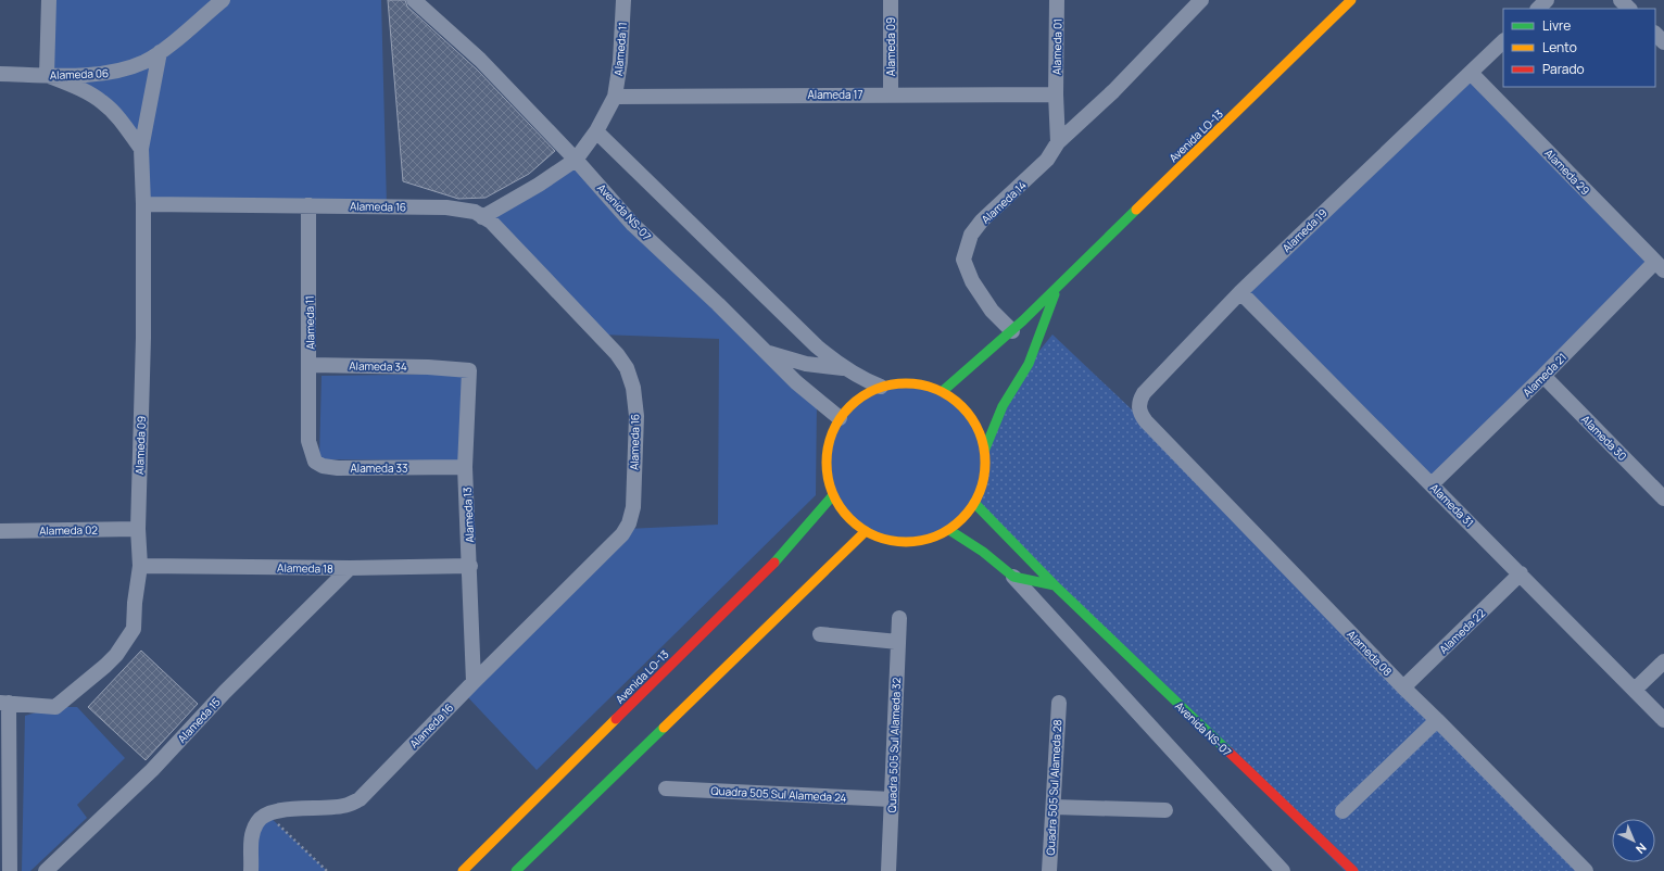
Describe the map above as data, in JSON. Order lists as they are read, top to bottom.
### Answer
{
  "streets": {
    "street": [
      "Alameda 09",
      "Alameda 01",
      "Alameda 11",
      "Alameda 06",
      "Alameda 17",
      "Avenida LO-13",
      "Alameda 29",
      "Alameda 14",
      "Alameda 16",
      "Avenida NS-07",
      "Alameda 19",
      "Alameda 34",
      "Alameda 21",
      "Alameda 30",
      "Alameda 33",
      "Alameda 31",
      "Alameda 13",
      "Alameda 02",
      "Alameda 18",
      "Alameda 22",
      "Alameda 08",
      "Alameda 15",
      "Quadra 505 Sul Alameda 32",
      "Quadra 505 Sul Alameda 28",
      "Quadra 505 Sul Alameda 24"
    ]
  },
  "crossings": [
    ["Alameda 09", "Alameda 17"],
    ["Alameda 09", "Alameda 16"],
    ["Alameda 09", "Alameda 02"],
    ["Alameda 09", "Alameda 18"],
    ["Alameda 01", "Alameda 17"],
    ["Alameda 01", "Alameda 14"],
    ["Alameda 11", "Alameda 17"],
    ["Alameda 11", "Alameda 16"],
    ["Alameda 11", "Avenida NS-07"],
    ["Alameda 11", "Alameda 34"],
    ["Alameda 11", "Alameda 33"],
    ["Avenida LO-13", "Alameda 14"],
    ["Alameda 29", "Alameda 19"],
    ["Alameda 29", "Alameda 21"],
    ["Alameda 16", "Alameda 13"],
    ["Alameda 19", "Alameda 31"],
    ["Alameda 19", "Alameda 08"],
    ["Alameda 34", "Alameda 13"],
    ["Alameda 21", "Alameda 30"],
    ["Alameda 21", "Alameda 31"],
    ["Alameda 33", "Alameda 13"],
    ["Alameda 31", "Alameda 22"],
    ["Alameda 13", "Alameda 18"],
    ["Alameda 18", "Alameda 15"],
    ["Alameda 22", "Alameda 08"],
    ["Quadra 505 Sul Alameda 32", "Quadra 505 Sul Alameda 24"]
  ],
  "legend": ["Livre", "Lento", "Parado"],
  "north": "bottom right"
}
